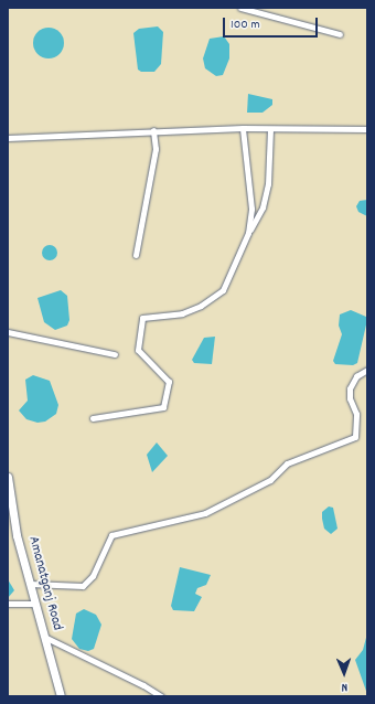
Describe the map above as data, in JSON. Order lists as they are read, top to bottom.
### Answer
{
  "streets": {
    "main road": ["Amanatganj Road"]
  },
  "scale_bar": "100 m",
  "north": "bottom"
}
